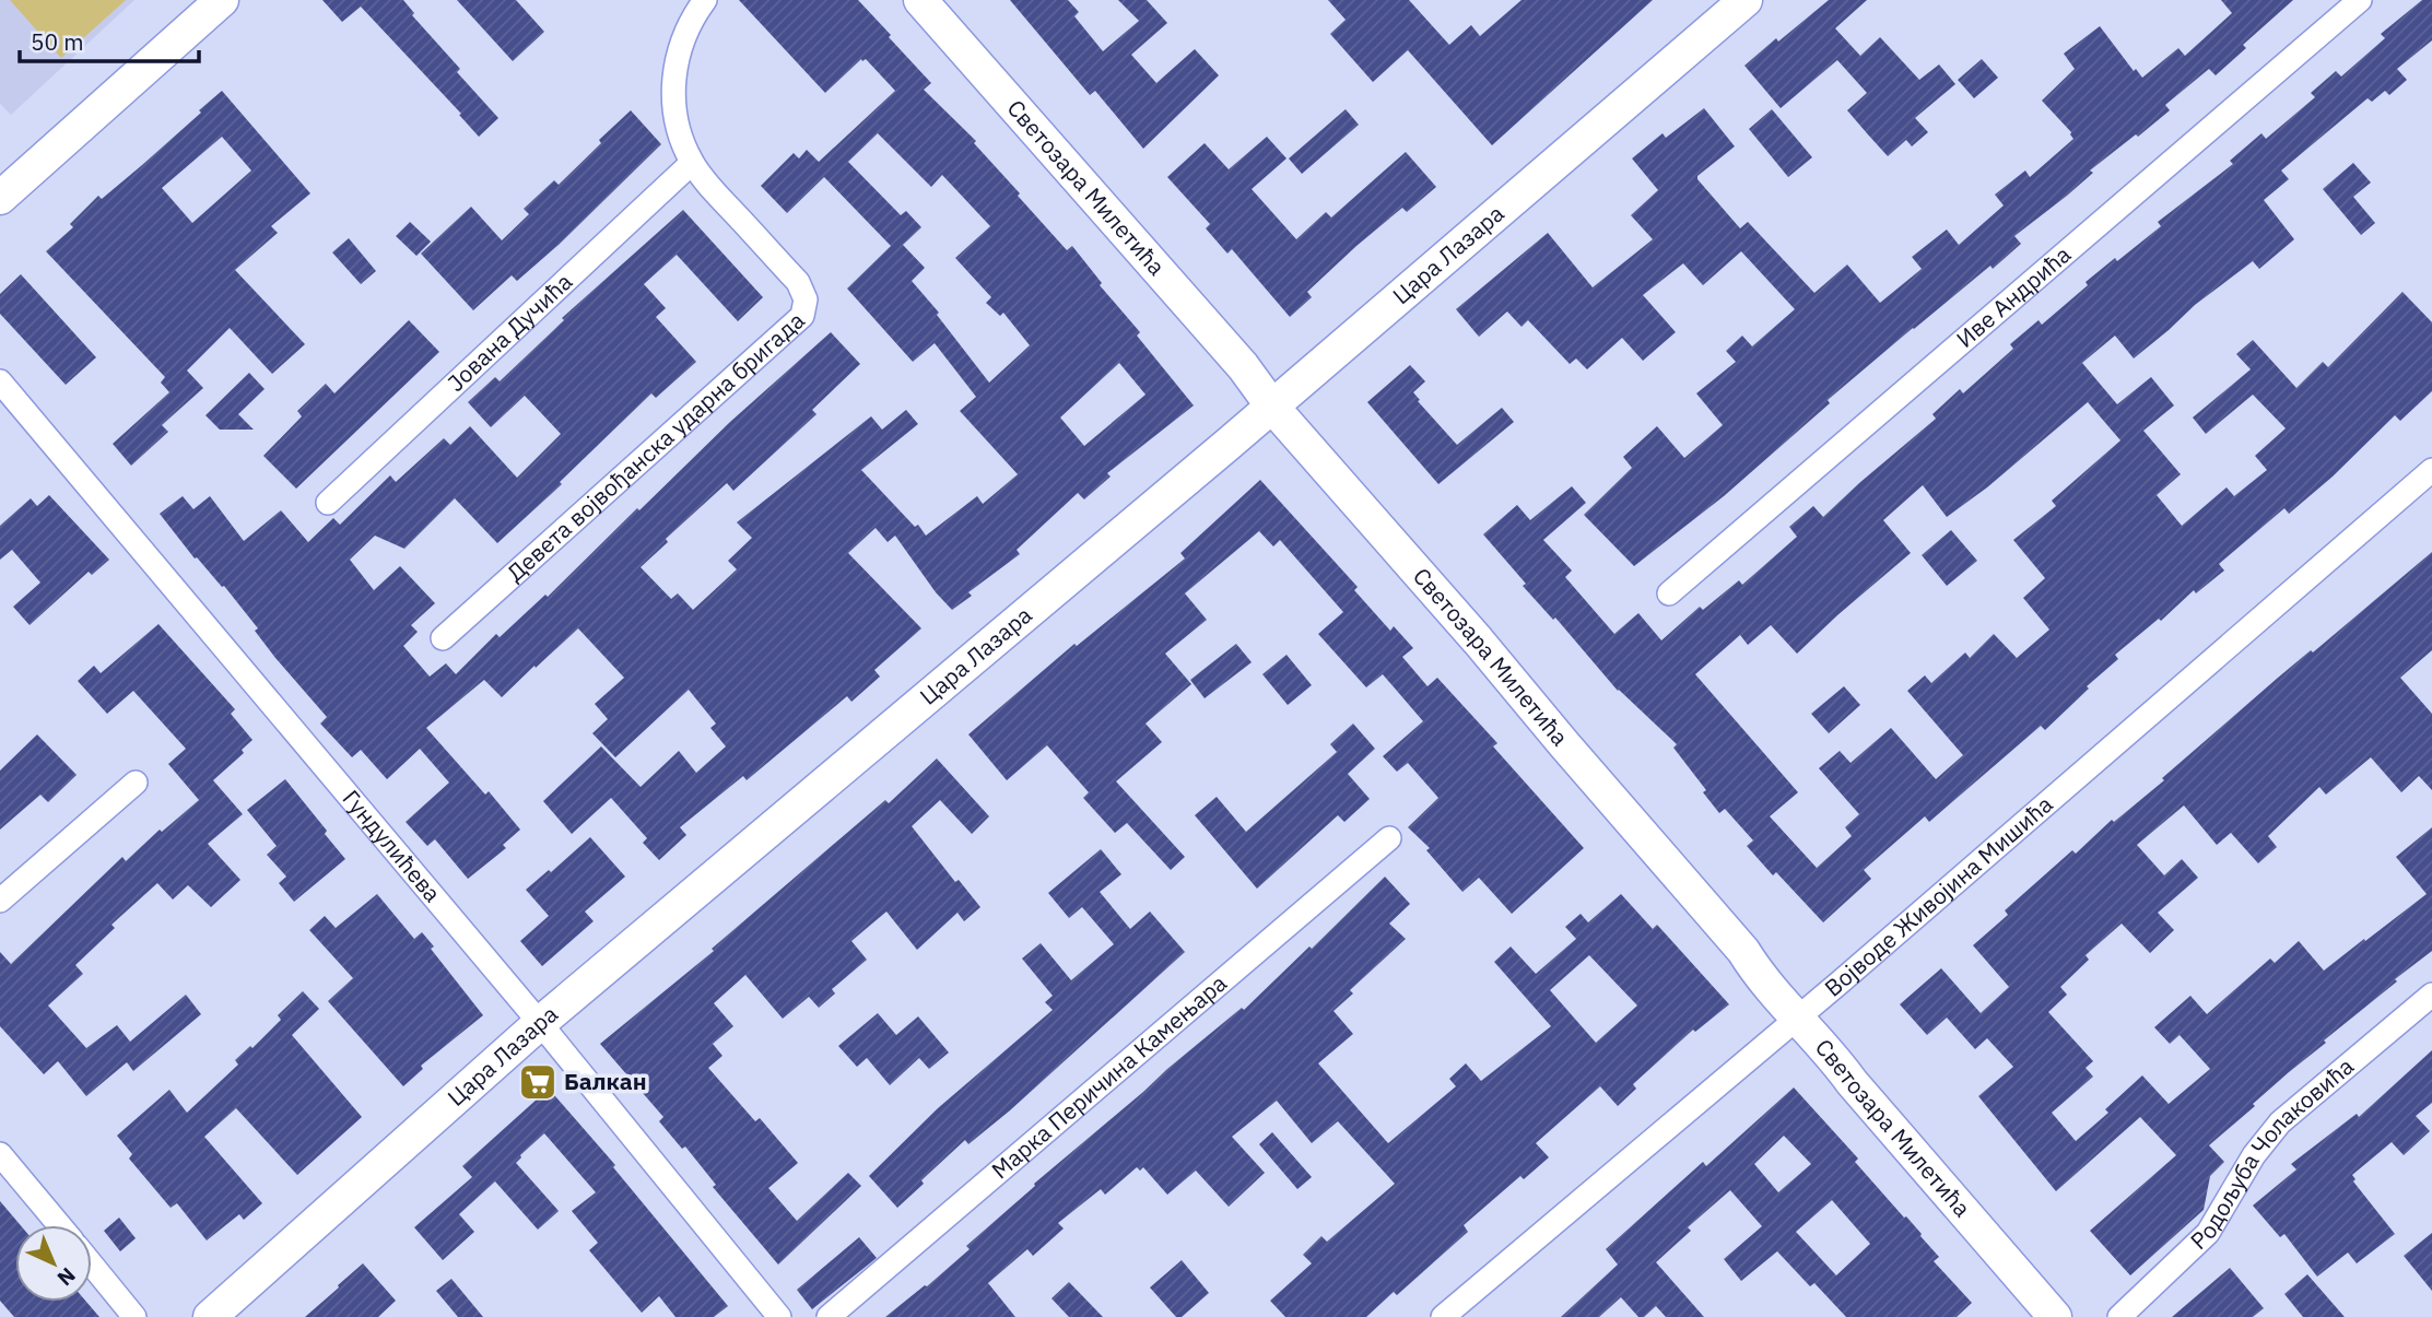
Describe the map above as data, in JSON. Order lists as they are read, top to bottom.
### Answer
{
  "streets": {
    "main road": ["Светозара Милетића", "Цара Лазара"],
    "street": [
      "Иве Андрића",
      "Јована Дучића",
      "Девета војвођанска ударна бригада",
      "Гундулићева",
      "Војводе Живојина Мишића",
      "Марка Перичина Камењара",
      "Родољуба Чолаковића"
    ]
  },
  "crossings": [
    ["Светозара Милетића", "Цара Лазара"],
    ["Светозара Милетића", "Војводе Живојина Мишића"],
    ["Цара Лазара", "Гундулићева"],
    ["Јована Дучића", "Девета војвођанска ударна бригада"]
  ],
  "places": {
    "supermarket": ["Балкан"]
  },
  "scale_bar": "50 m",
  "north": "bottom right"
}
